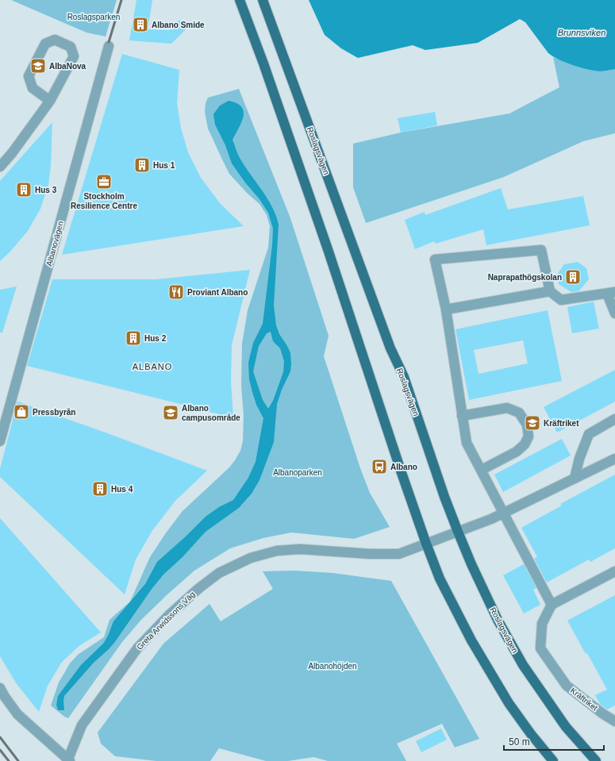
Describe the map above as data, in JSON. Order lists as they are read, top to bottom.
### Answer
{
  "streets": {
    "main road": ["Roslagsvägen"],
    "street": ["Albanovägen", "Greta Arwidssons Väg", "Kräftriket"]
  },
  "crossings": [
    ["Roslagsvägen", "Greta Arwidssons Väg"]
  ],
  "districts": ["ALBANO"],
  "water": ["Brunnsviken"],
  "parks": ["Roslagsparken", "Albanoparken", "Albanohöjden"],
  "places": {
    "building": [
      "Albano Smide",
      "Hus 1",
      "Hus 3",
      "Naprapathögskolan",
      "Hus 2",
      "Hus 4"
    ],
    "school or university": ["AlbaNova", "Albano campusområde", "Kräftriket"],
    "office": ["Stockholm Resilience Centre"],
    "restaurant": ["Proviant Albano"],
    "shop": ["Pressbyrån"],
    "bus stop": ["Albano"]
  },
  "scale_bar": "50 m"
}
